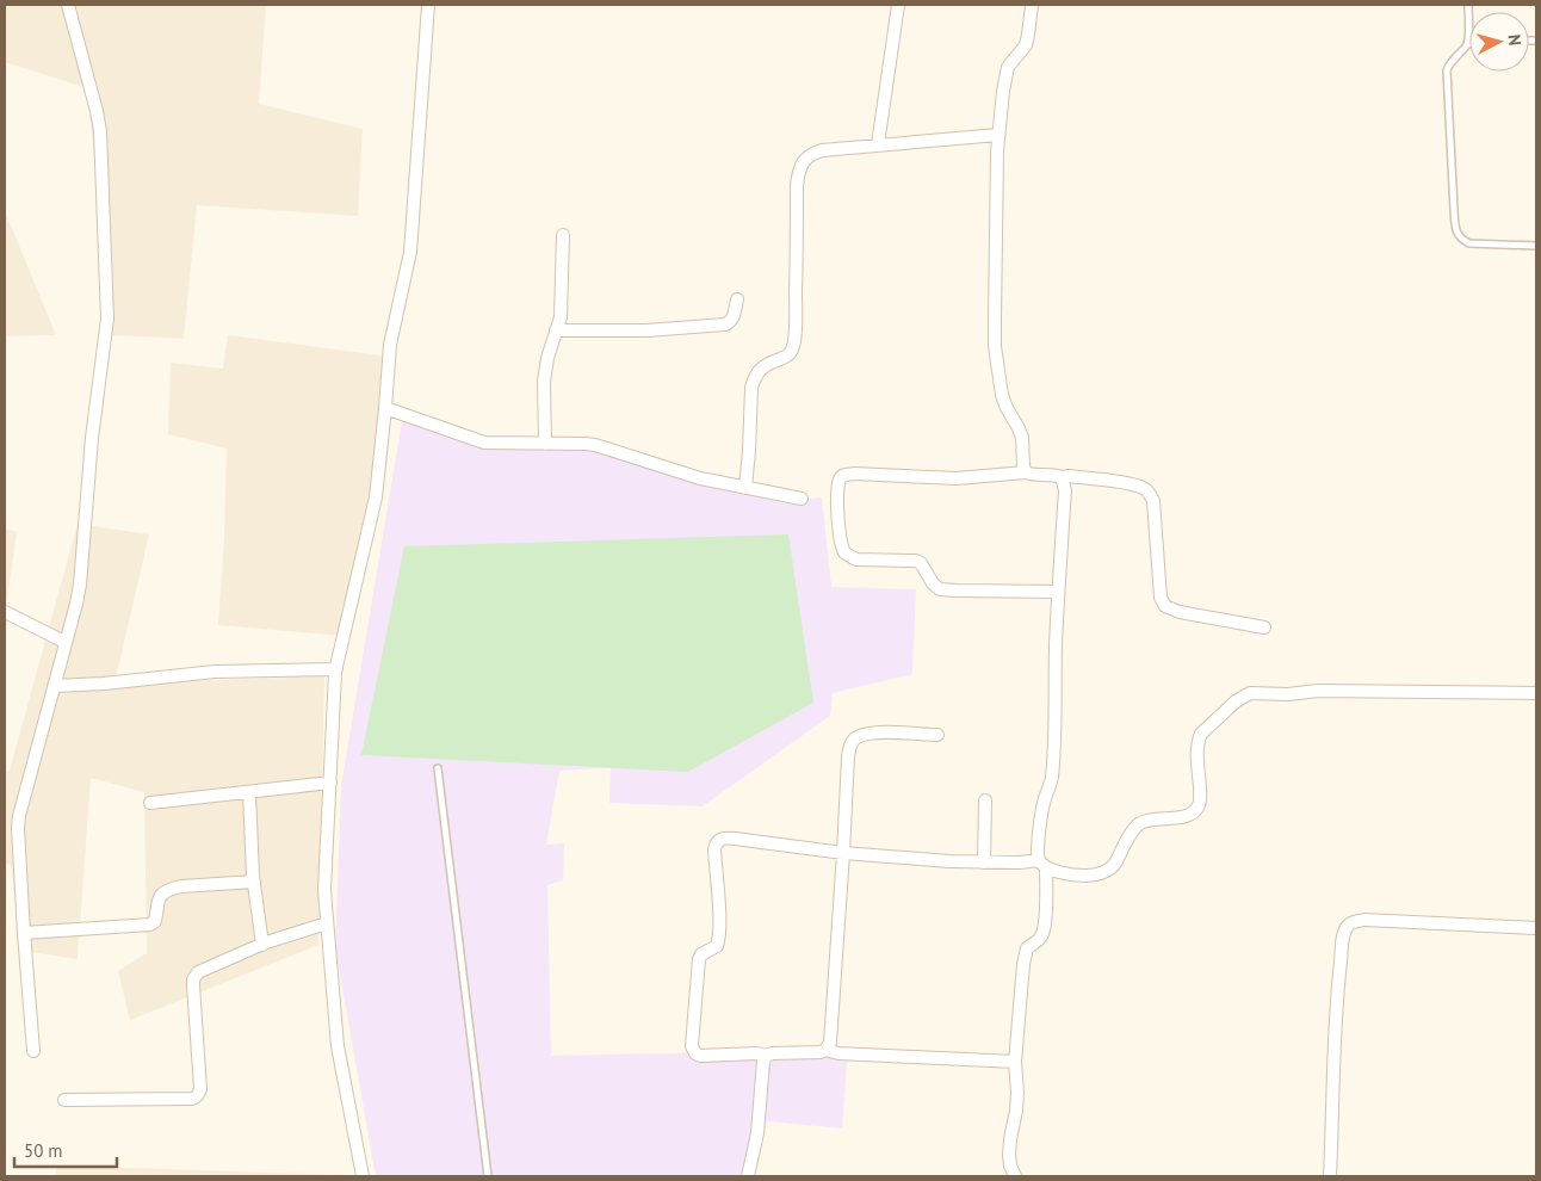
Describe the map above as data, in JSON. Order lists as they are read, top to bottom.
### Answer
{
  "scale_bar": "50 m",
  "north": "right"
}
